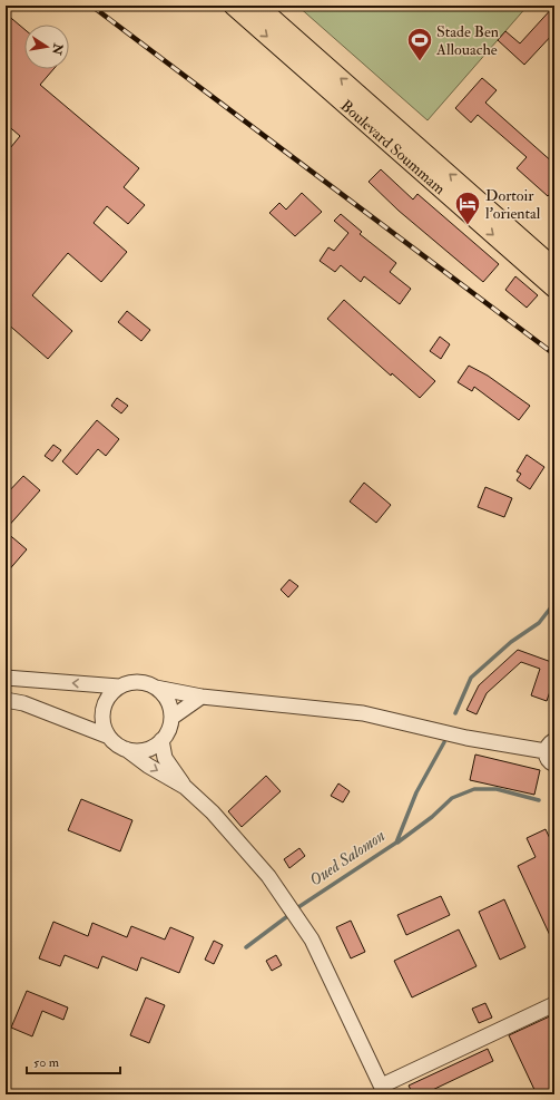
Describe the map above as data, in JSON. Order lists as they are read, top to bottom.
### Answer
{
  "streets": {
    "main road": ["Boulevard Soummam"]
  },
  "water": ["Oued Salomon"],
  "places": {
    "sports": ["Stade Ben Allouache"],
    "hotel": ["Dortoir l'oriental"]
  },
  "scale_bar": "50 m",
  "north": "right"
}
